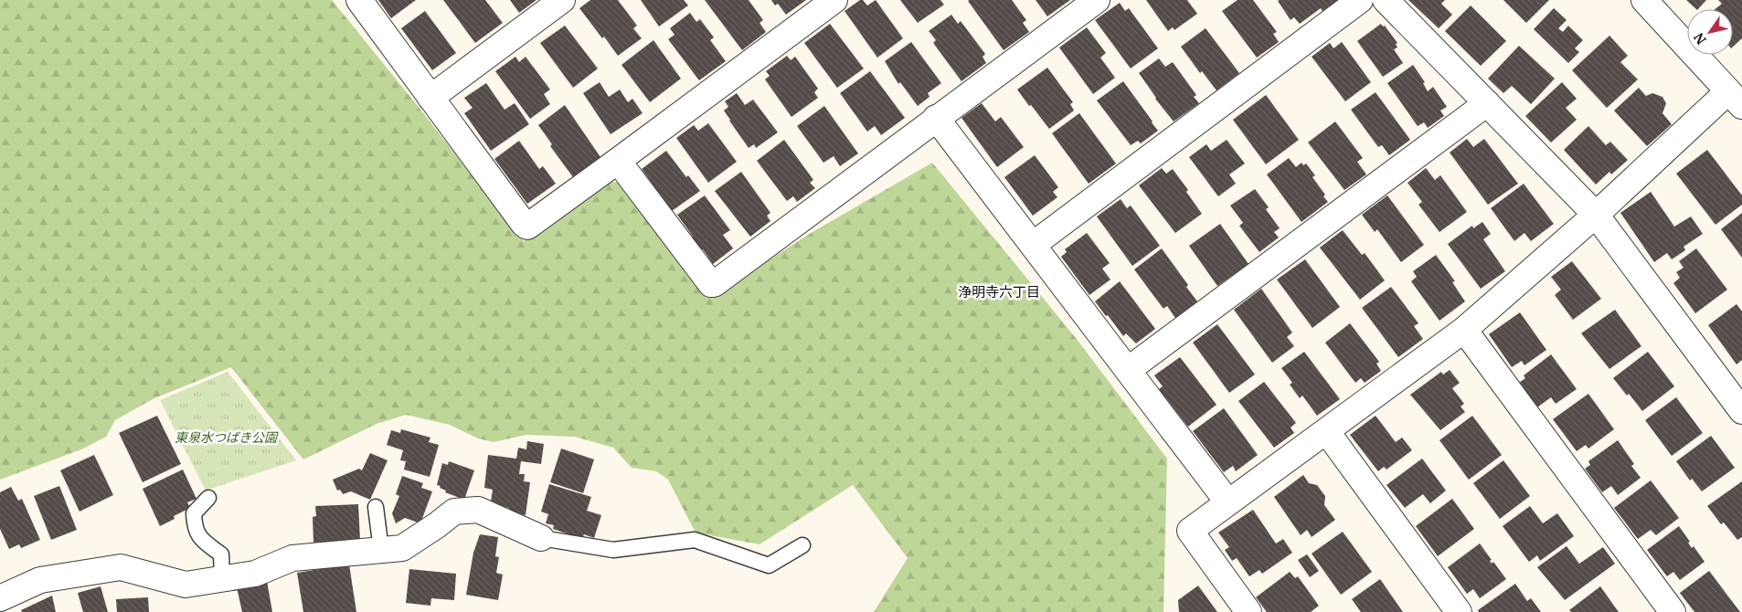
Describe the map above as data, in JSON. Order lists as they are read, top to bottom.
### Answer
{
  "districts": ["浄明寺六丁目"],
  "parks": ["東泉水つばき公園"],
  "north": "bottom left"
}
